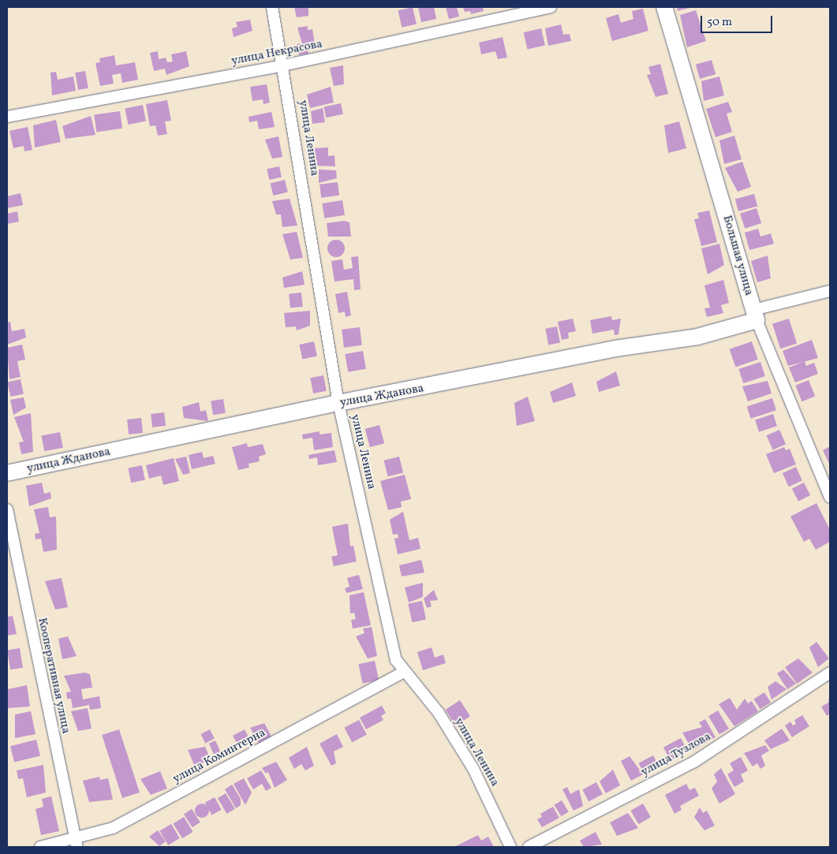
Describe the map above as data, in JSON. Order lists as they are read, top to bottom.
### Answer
{
  "streets": {
    "street": [
      "улица Некрасова",
      "улица Ленина",
      "Большая улица",
      "улица Жданова",
      "Кооперативная улица",
      "улица Тузлова",
      "улица Коминтерна"
    ]
  },
  "crossings": [
    ["улица Некрасова", "улица Ленина"],
    ["улица Ленина", "улица Жданова"],
    ["улица Ленина", "улица Коминтерна"],
    ["Большая улица", "улица Жданова"],
    ["Кооперативная улица", "улица Коминтерна"]
  ],
  "scale_bar": "50 m"
}
